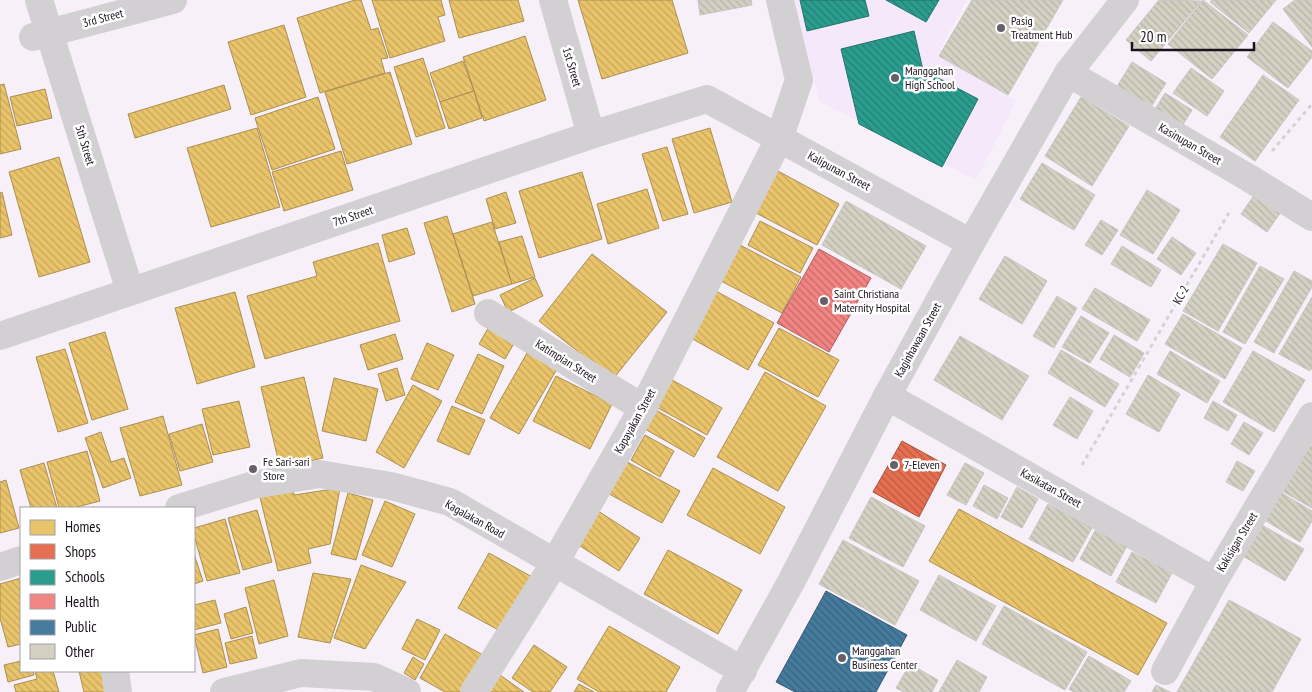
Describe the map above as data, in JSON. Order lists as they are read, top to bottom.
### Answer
{
  "streets": {
    "street": [
      "3rd Street",
      "1st Street",
      "Kasinupan Street",
      "5th Street",
      "Kalipunan Street",
      "7th Street",
      "Kaginhawaan Street",
      "Katimpian Street",
      "Kapayakan Street",
      "Kasikatan Street",
      "Kagalakan Road",
      "Kakisigan Street"
    ],
    "path": ["KC-2"]
  },
  "crossings": [
    ["3rd Street", "5th Street"],
    ["1st Street", "7th Street"],
    ["Kasinupan Street", "KC-2"],
    ["Kasinupan Street", "Kaginhawaan Street"],
    ["5th Street", "7th Street"],
    ["Kalipunan Street", "7th Street"],
    ["Kalipunan Street", "Kaginhawaan Street"],
    ["Kalipunan Street", "Kapayakan Street"],
    ["KC-2", "Kasikatan Street"],
    ["Kaginhawaan Street", "Kasikatan Street"],
    ["Kaginhawaan Street", "Kagalakan Road"],
    ["Katimpian Street", "Kapayakan Street"],
    ["Kapayakan Street", "Kagalakan Road"],
    ["Kasikatan Street", "Kakisigan Street"]
  ],
  "places": [
    "Pasig Treatment Hub",
    "Manggahan High School",
    "Saint Christiana Maternity Hospital",
    "7-Eleven",
    "Fe Sari-sari Store",
    "Manggahan Business Center"
  ],
  "legend": [
    "Homes",
    "Shops",
    "Schools",
    "Health",
    "Public",
    "Other"
  ],
  "scale_bar": "20 m"
}
